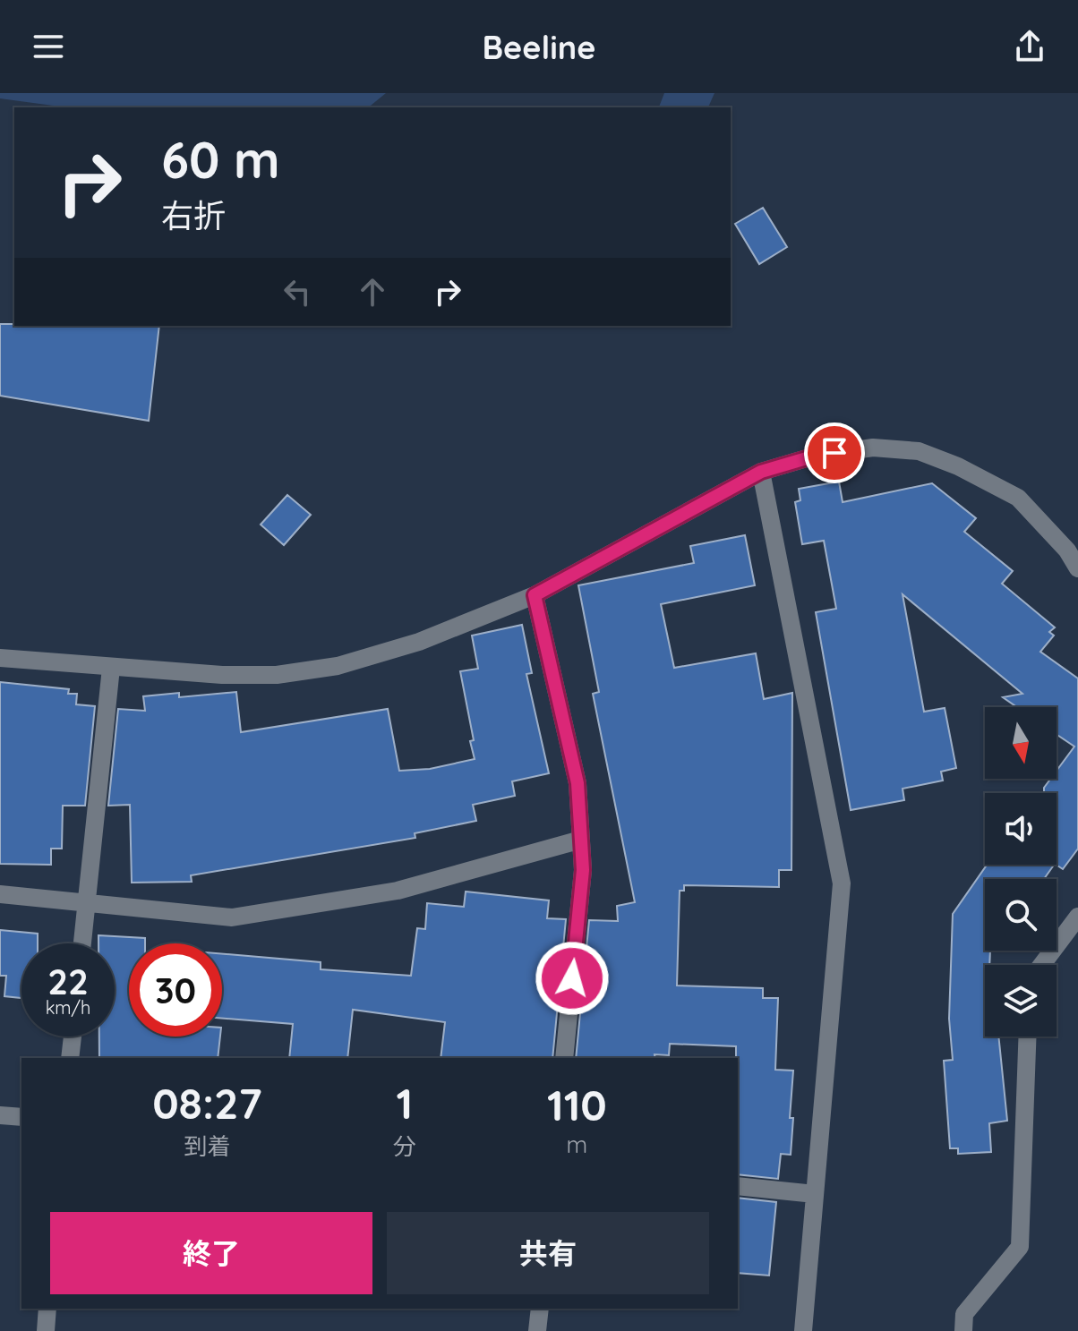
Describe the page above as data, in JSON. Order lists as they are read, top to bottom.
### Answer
{
  "north": "bottom",
  "page": {
    "header": "Beeline",
    "turn": ["60 m", "右折"],
    "speed": "22 km/h",
    "limit": "30",
    "eta": [
      "08:27",
      "到着",
      "1",
      "分",
      "110",
      "m"
    ],
    "buttons": ["終了", "共有"]
  }
}
